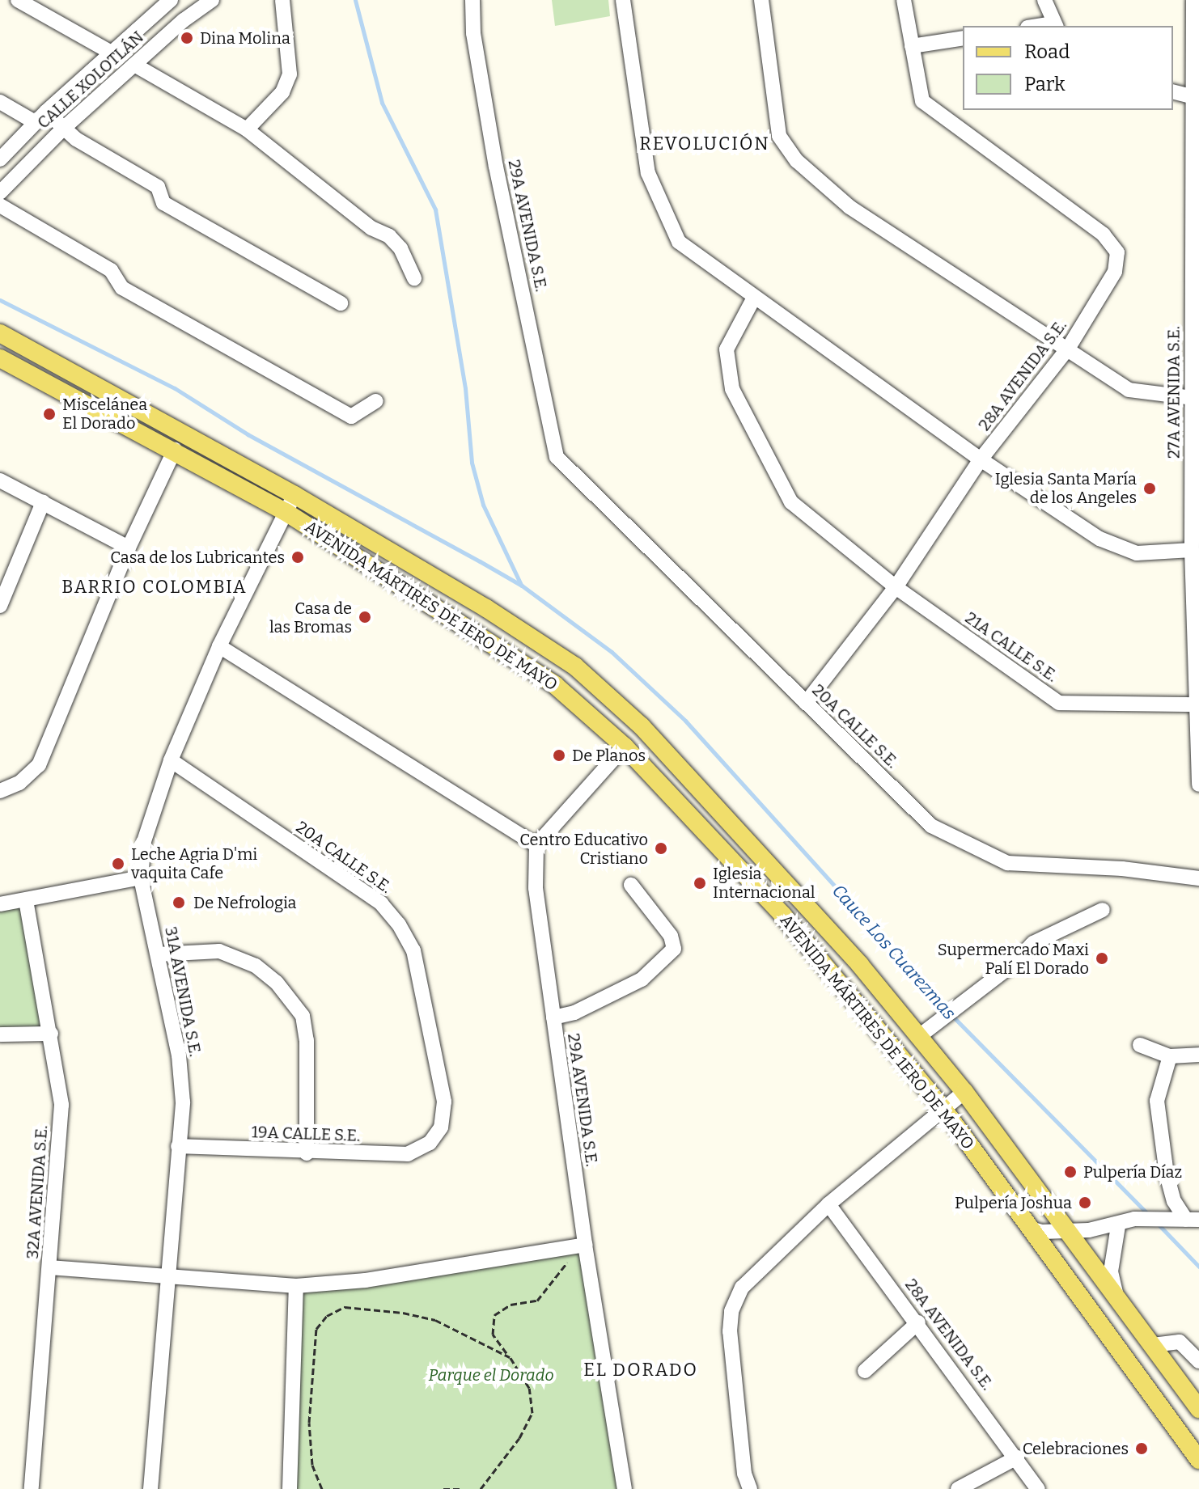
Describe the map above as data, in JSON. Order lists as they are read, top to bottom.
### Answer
{
  "streets": {
    "main road": ["AVENIDA MÁRTIRES DE 1ERO DE MAYO"],
    "street": [
      "CALLE XOLOTLÁN",
      "29A AVENIDA S.E.",
      "28A AVENIDA S.E.",
      "27A AVENIDA S.E.",
      "21A CALLE S.E.",
      "20A CALLE S.E.",
      "31A AVENIDA S.E.",
      "19A CALLE S.E.",
      "32A AVENIDA S.E."
    ]
  },
  "crossings": [
    ["29A AVENIDA S.E.", "20A CALLE S.E."],
    ["28A AVENIDA S.E.", "21A CALLE S.E."],
    ["28A AVENIDA S.E.", "20A CALLE S.E."],
    ["27A AVENIDA S.E.", "21A CALLE S.E."],
    ["AVENIDA MÁRTIRES DE 1ERO DE MAYO", "31A AVENIDA S.E."],
    ["20A CALLE S.E.", "31A AVENIDA S.E."],
    ["20A CALLE S.E.", "19A CALLE S.E."],
    ["31A AVENIDA S.E.", "19A CALLE S.E."]
  ],
  "districts": ["REVOLUCIÓN", "BARRIO COLOMBIA", "EL DORADO"],
  "water": ["Cauce Los Cuarezmas"],
  "parks": ["Parque el Dorado"],
  "places": [
    "Dina Molina",
    "Miscelánea El Dorado",
    "Iglesia Santa María de los Angeles",
    "Casa de los Lubricantes",
    "Casa de las Bromas",
    "De Planos",
    "Centro Educativo Cristiano",
    "Leche Agria D'mi vaquita Cafe",
    "Iglesia Internacional",
    "De Nefrologia",
    "Supermercado Maxi Palí El Dorado",
    "Pulpería Díaz",
    "Pulpería Joshua",
    "Celebraciones"
  ],
  "legend": ["Road", "Park"]
}
